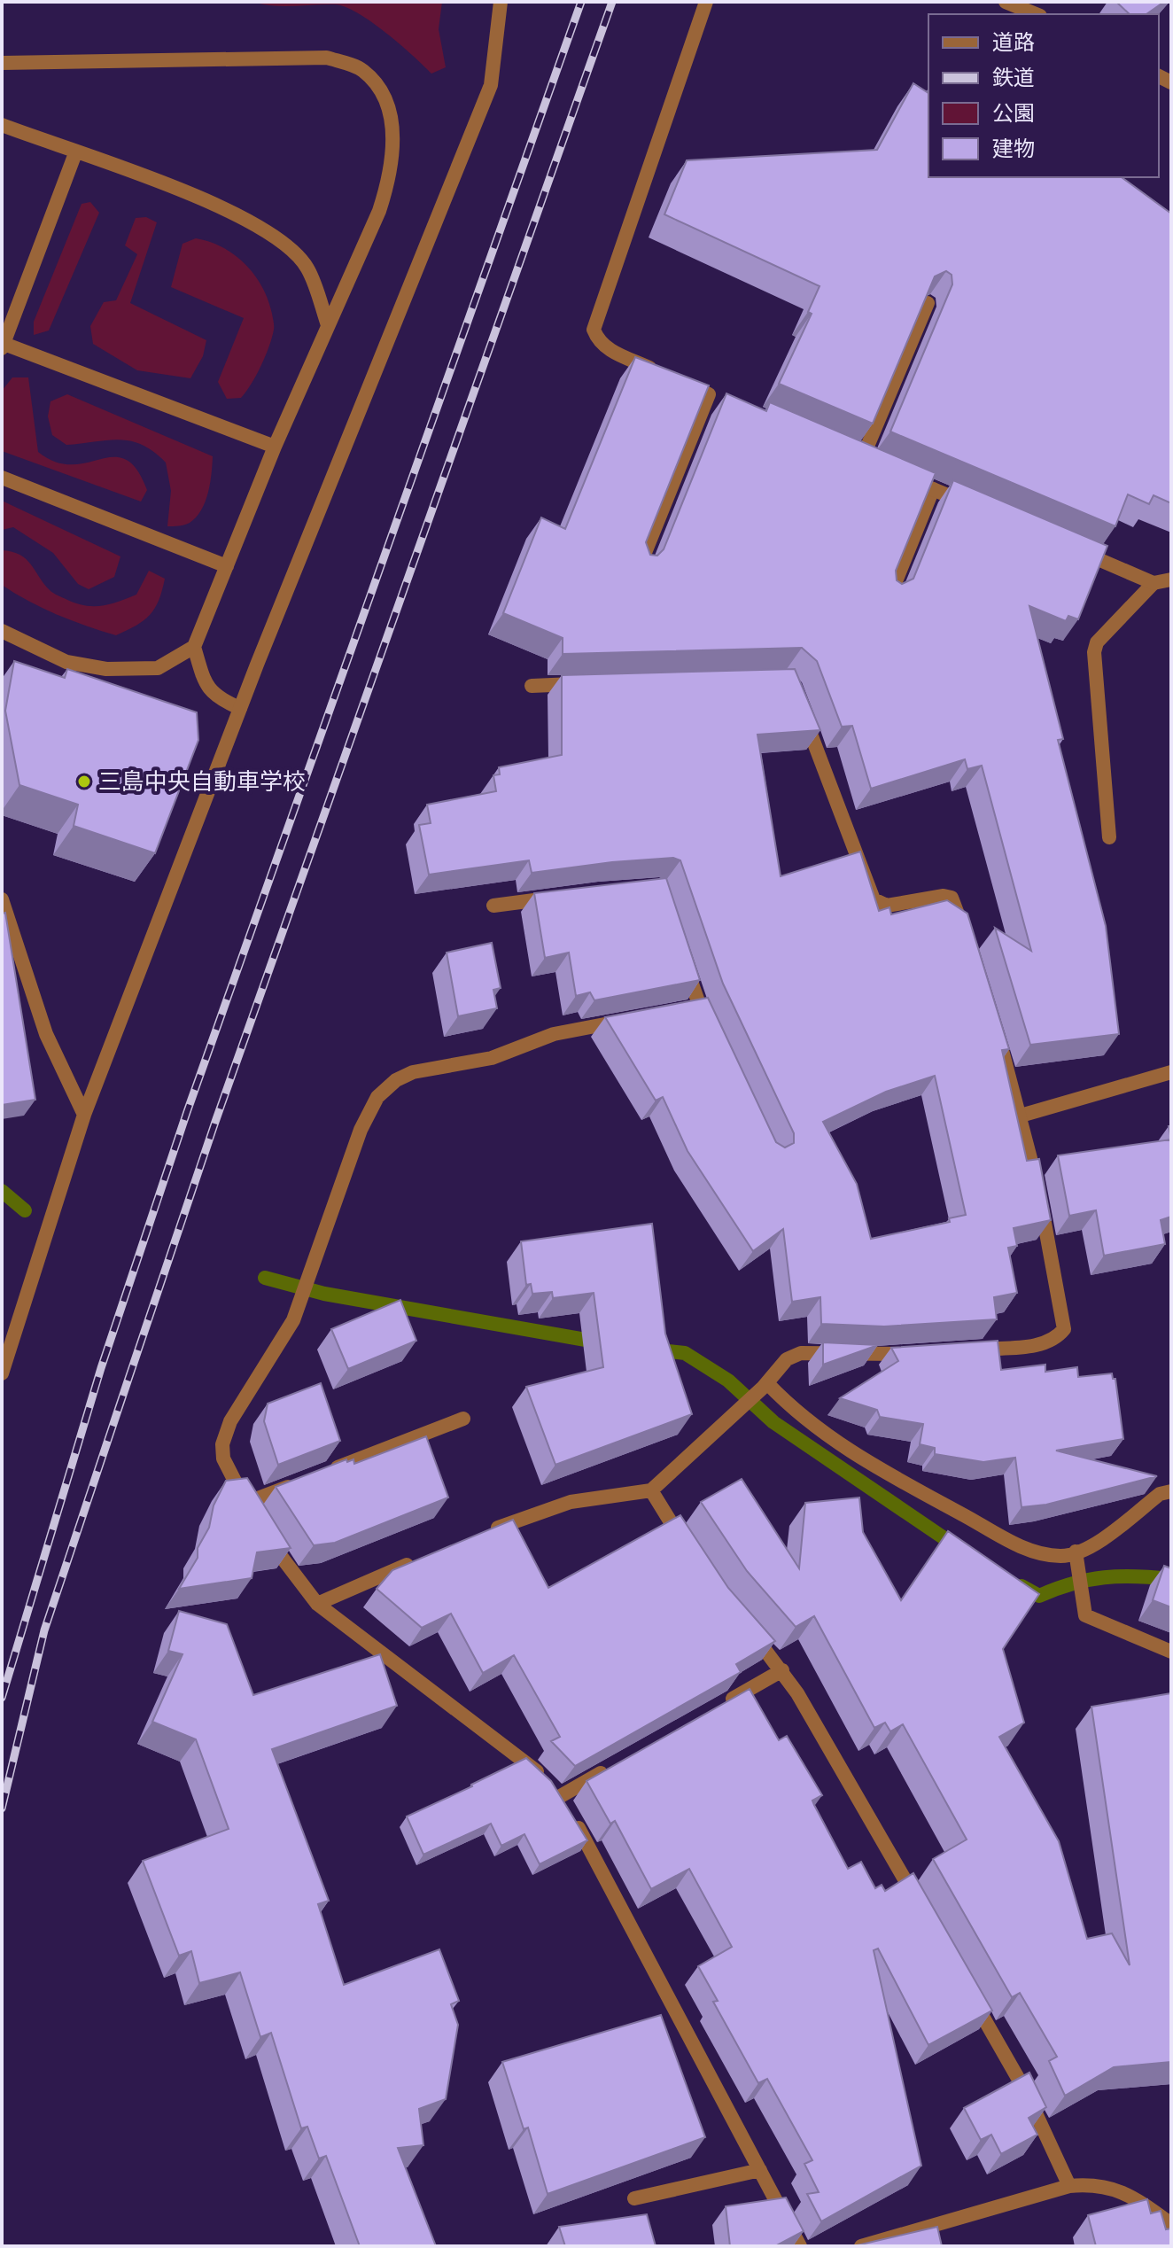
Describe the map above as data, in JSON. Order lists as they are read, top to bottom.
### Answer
{
  "places": ["三島中央自動車学校"],
  "legend": [
    "道路",
    "鉄道",
    "公園",
    "建物"
  ]
}
